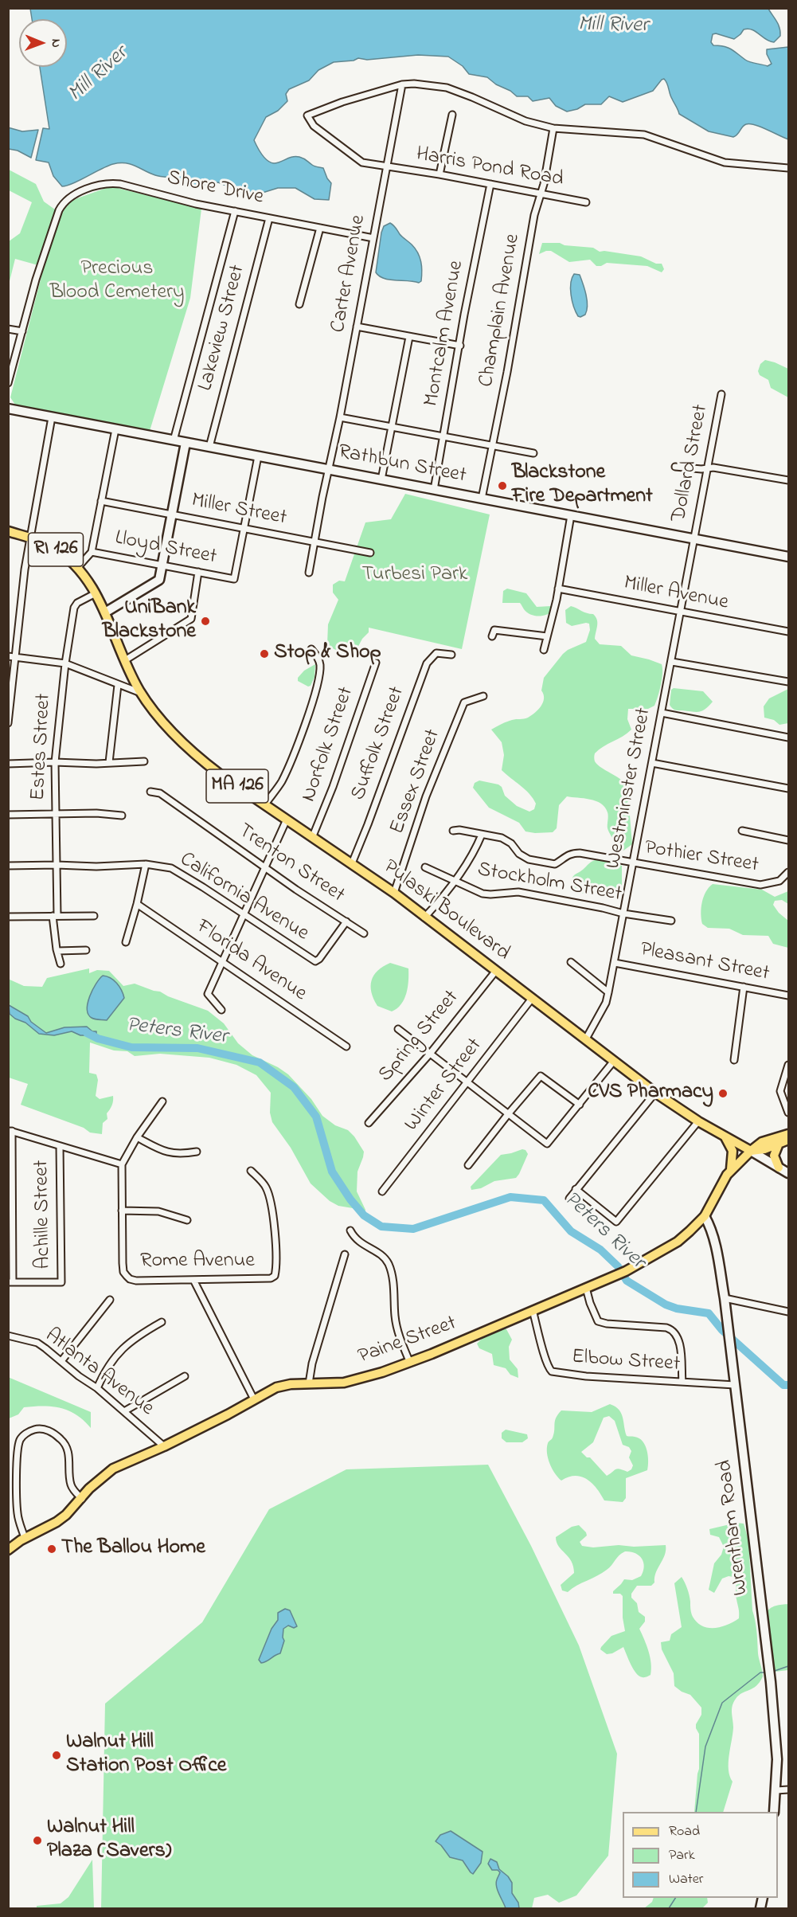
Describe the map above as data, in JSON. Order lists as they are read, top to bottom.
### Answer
{
  "streets": {
    "main road": [
      "RI 126",
      "MA 126",
      "Pulaski Boulevard",
      "Paine Street"
    ],
    "street": [
      "Harris Pond Road",
      "Shore Drive",
      "Carter Avenue",
      "Champlain Avenue",
      "Lakeview Street",
      "Montcalm Avenue",
      "Dollard Street",
      "Rathbun Street",
      "Miller Street",
      "Lloyd Street",
      "Miller Avenue",
      "Suffolk Street",
      "Norfolk Street",
      "Estes Street",
      "Essex Street",
      "Westminster Street",
      "Pothier Street",
      "Trenton Street",
      "Stockholm Street",
      "California Avenue",
      "Florida Avenue",
      "Pleasant Street",
      "Spring Street",
      "Winter Street",
      "Achille Street",
      "Rome Avenue",
      "Elbow Street",
      "Atlanta Avenue",
      "Wrentham Road"
    ]
  },
  "crossings": [
    ["Harris Pond Road", "Carter Avenue"],
    ["Harris Pond Road", "Champlain Avenue"],
    ["Harris Pond Road", "Montcalm Avenue"],
    ["Shore Drive", "Carter Avenue"],
    ["Shore Drive", "Lakeview Street"],
    ["Carter Avenue", "Rathbun Street"],
    ["Carter Avenue", "Miller Street"],
    ["Champlain Avenue", "Rathbun Street"],
    ["Lakeview Street", "Rathbun Street"],
    ["Montcalm Avenue", "Rathbun Street"],
    ["Dollard Street", "Rathbun Street"],
    ["Dollard Street", "Westminster Street"],
    ["Rathbun Street", "Westminster Street"],
    ["Miller Street", "Lloyd Street"],
    ["RI 126", "MA 126"],
    ["Miller Avenue", "Westminster Street"],
    ["Suffolk Street", "Pulaski Boulevard"],
    ["Norfolk Street", "Pulaski Boulevard"],
    ["Estes Street", "MA 126"],
    ["Estes Street", "California Avenue"],
    ["Essex Street", "Pulaski Boulevard"],
    ["MA 126", "Pulaski Boulevard"],
    ["Westminster Street", "Pothier Street"],
    ["Westminster Street", "Stockholm Street"],
    ["Westminster Street", "Pulaski Boulevard"],
    ["Westminster Street", "Pleasant Street"],
    ["Trenton Street", "California Avenue"],
    ["Pulaski Boulevard", "Spring Street"],
    ["Pulaski Boulevard", "Winter Street"],
    ["Paine Street", "Elbow Street"],
    ["Paine Street", "Atlanta Avenue"],
    ["Paine Street", "Wrentham Road"],
    ["Elbow Street", "Wrentham Road"]
  ],
  "water": ["Mill River", "Peters River"],
  "parks": ["Precious Blood Cemetery", "Turbesi Park"],
  "places": [
    "Blackstone Fire Department",
    "UniBank Blackstone",
    "Stop & Shop",
    "CVS Pharmacy",
    "The Ballou Home",
    "Walnut Hill Station Post Office",
    "Walnut Hill Plaza (Savers)"
  ],
  "legend": ["Road", "Park", "Water"],
  "north": "right"
}
